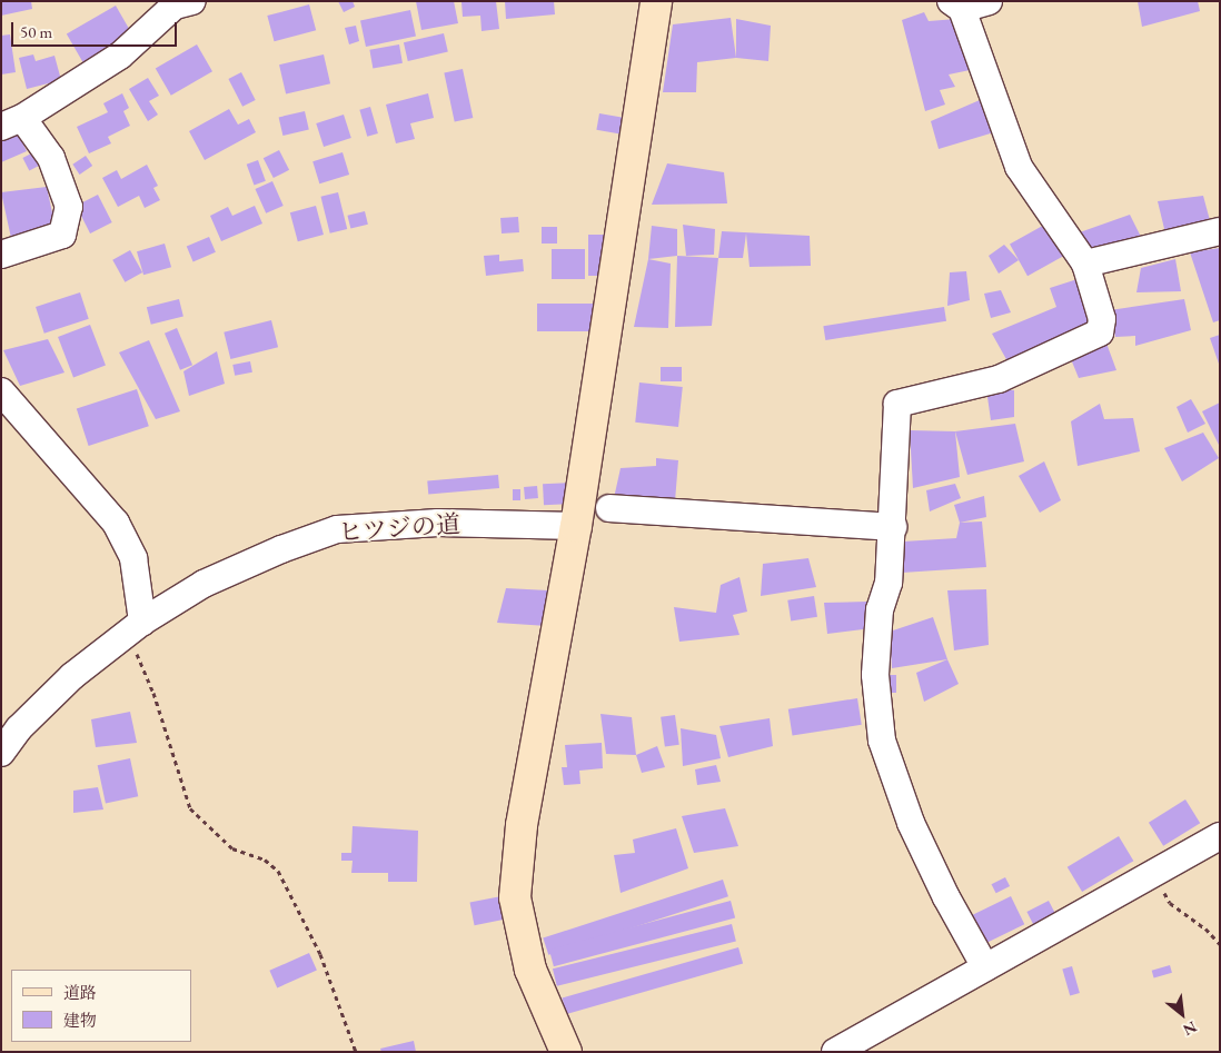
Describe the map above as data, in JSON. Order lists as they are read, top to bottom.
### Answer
{
  "streets": {
    "street": ["ヒツジの道"]
  },
  "legend": ["道路", "建物"],
  "scale_bar": "50 m",
  "north": "bottom right"
}
